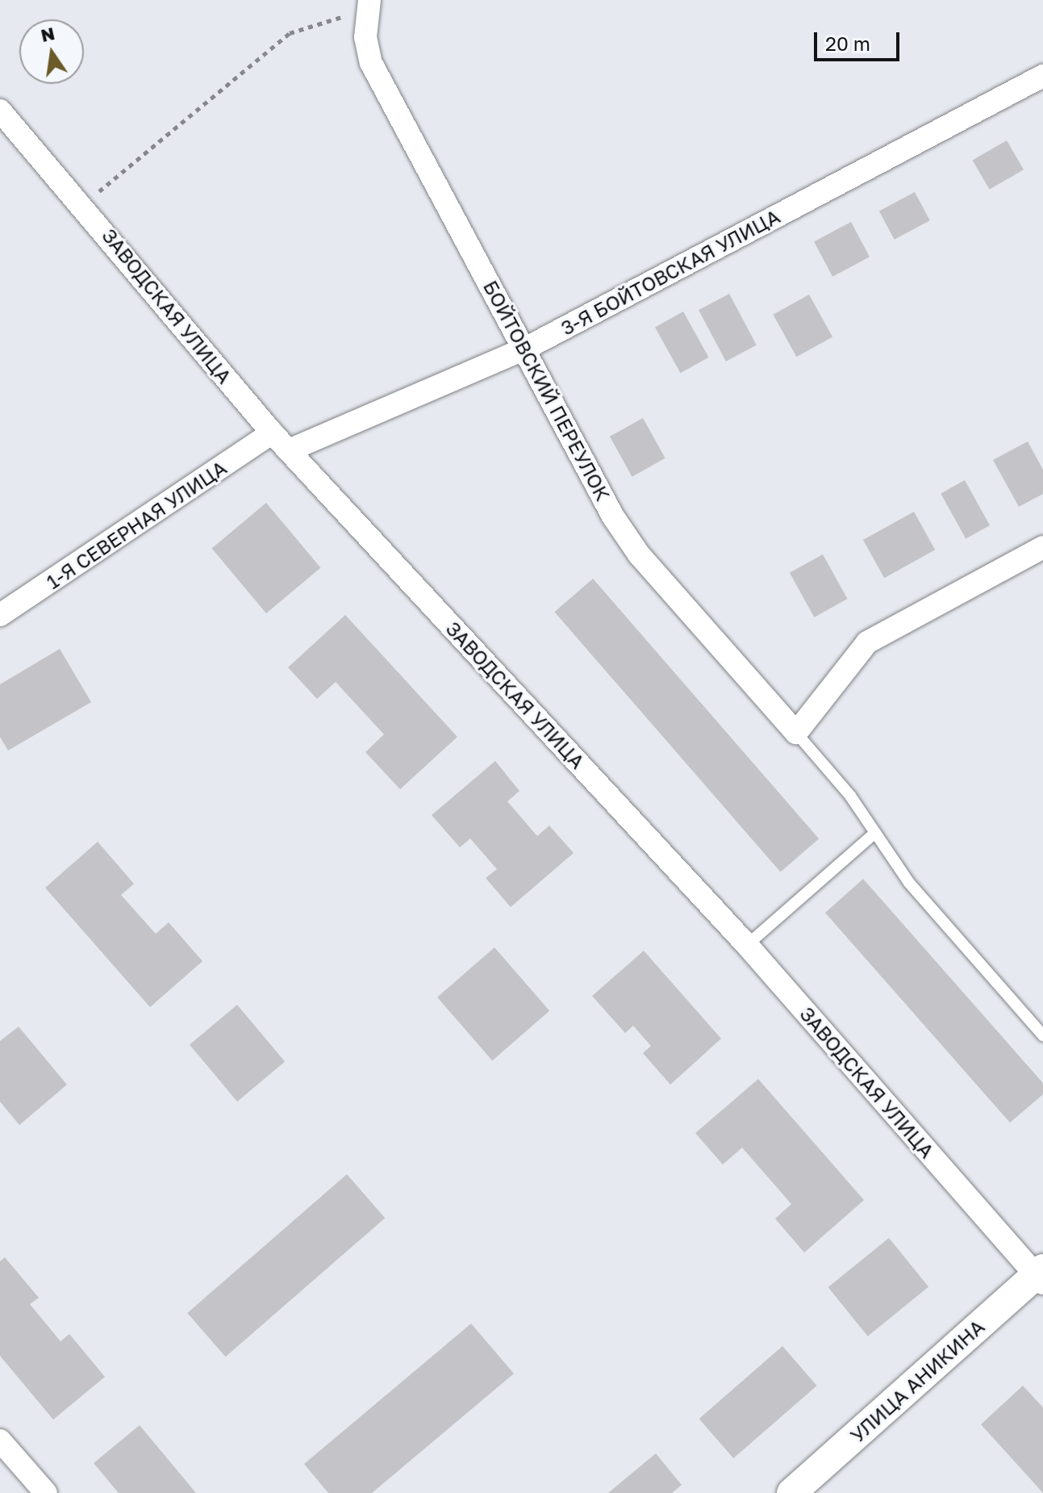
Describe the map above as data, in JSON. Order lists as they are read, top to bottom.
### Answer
{
  "streets": {
    "street": [
      "3-Я БОЙТОВСКАЯ УЛИЦА",
      "ЗАВОДСКАЯ УЛИЦА",
      "БОЙТОВСКИЙ ПЕРЕУЛОК",
      "1-Я СЕВЕРНАЯ УЛИЦА",
      "УЛИЦА АНИКИНА"
    ]
  },
  "crossings": [
    ["3-Я БОЙТОВСКАЯ УЛИЦА", "ЗАВОДСКАЯ УЛИЦА"],
    ["3-Я БОЙТОВСКАЯ УЛИЦА", "БОЙТОВСКИЙ ПЕРЕУЛОК"],
    ["ЗАВОДСКАЯ УЛИЦА", "1-Я СЕВЕРНАЯ УЛИЦА"],
    ["ЗАВОДСКАЯ УЛИЦА", "УЛИЦА АНИКИНА"]
  ],
  "scale_bar": "20 m",
  "north": "top"
}
